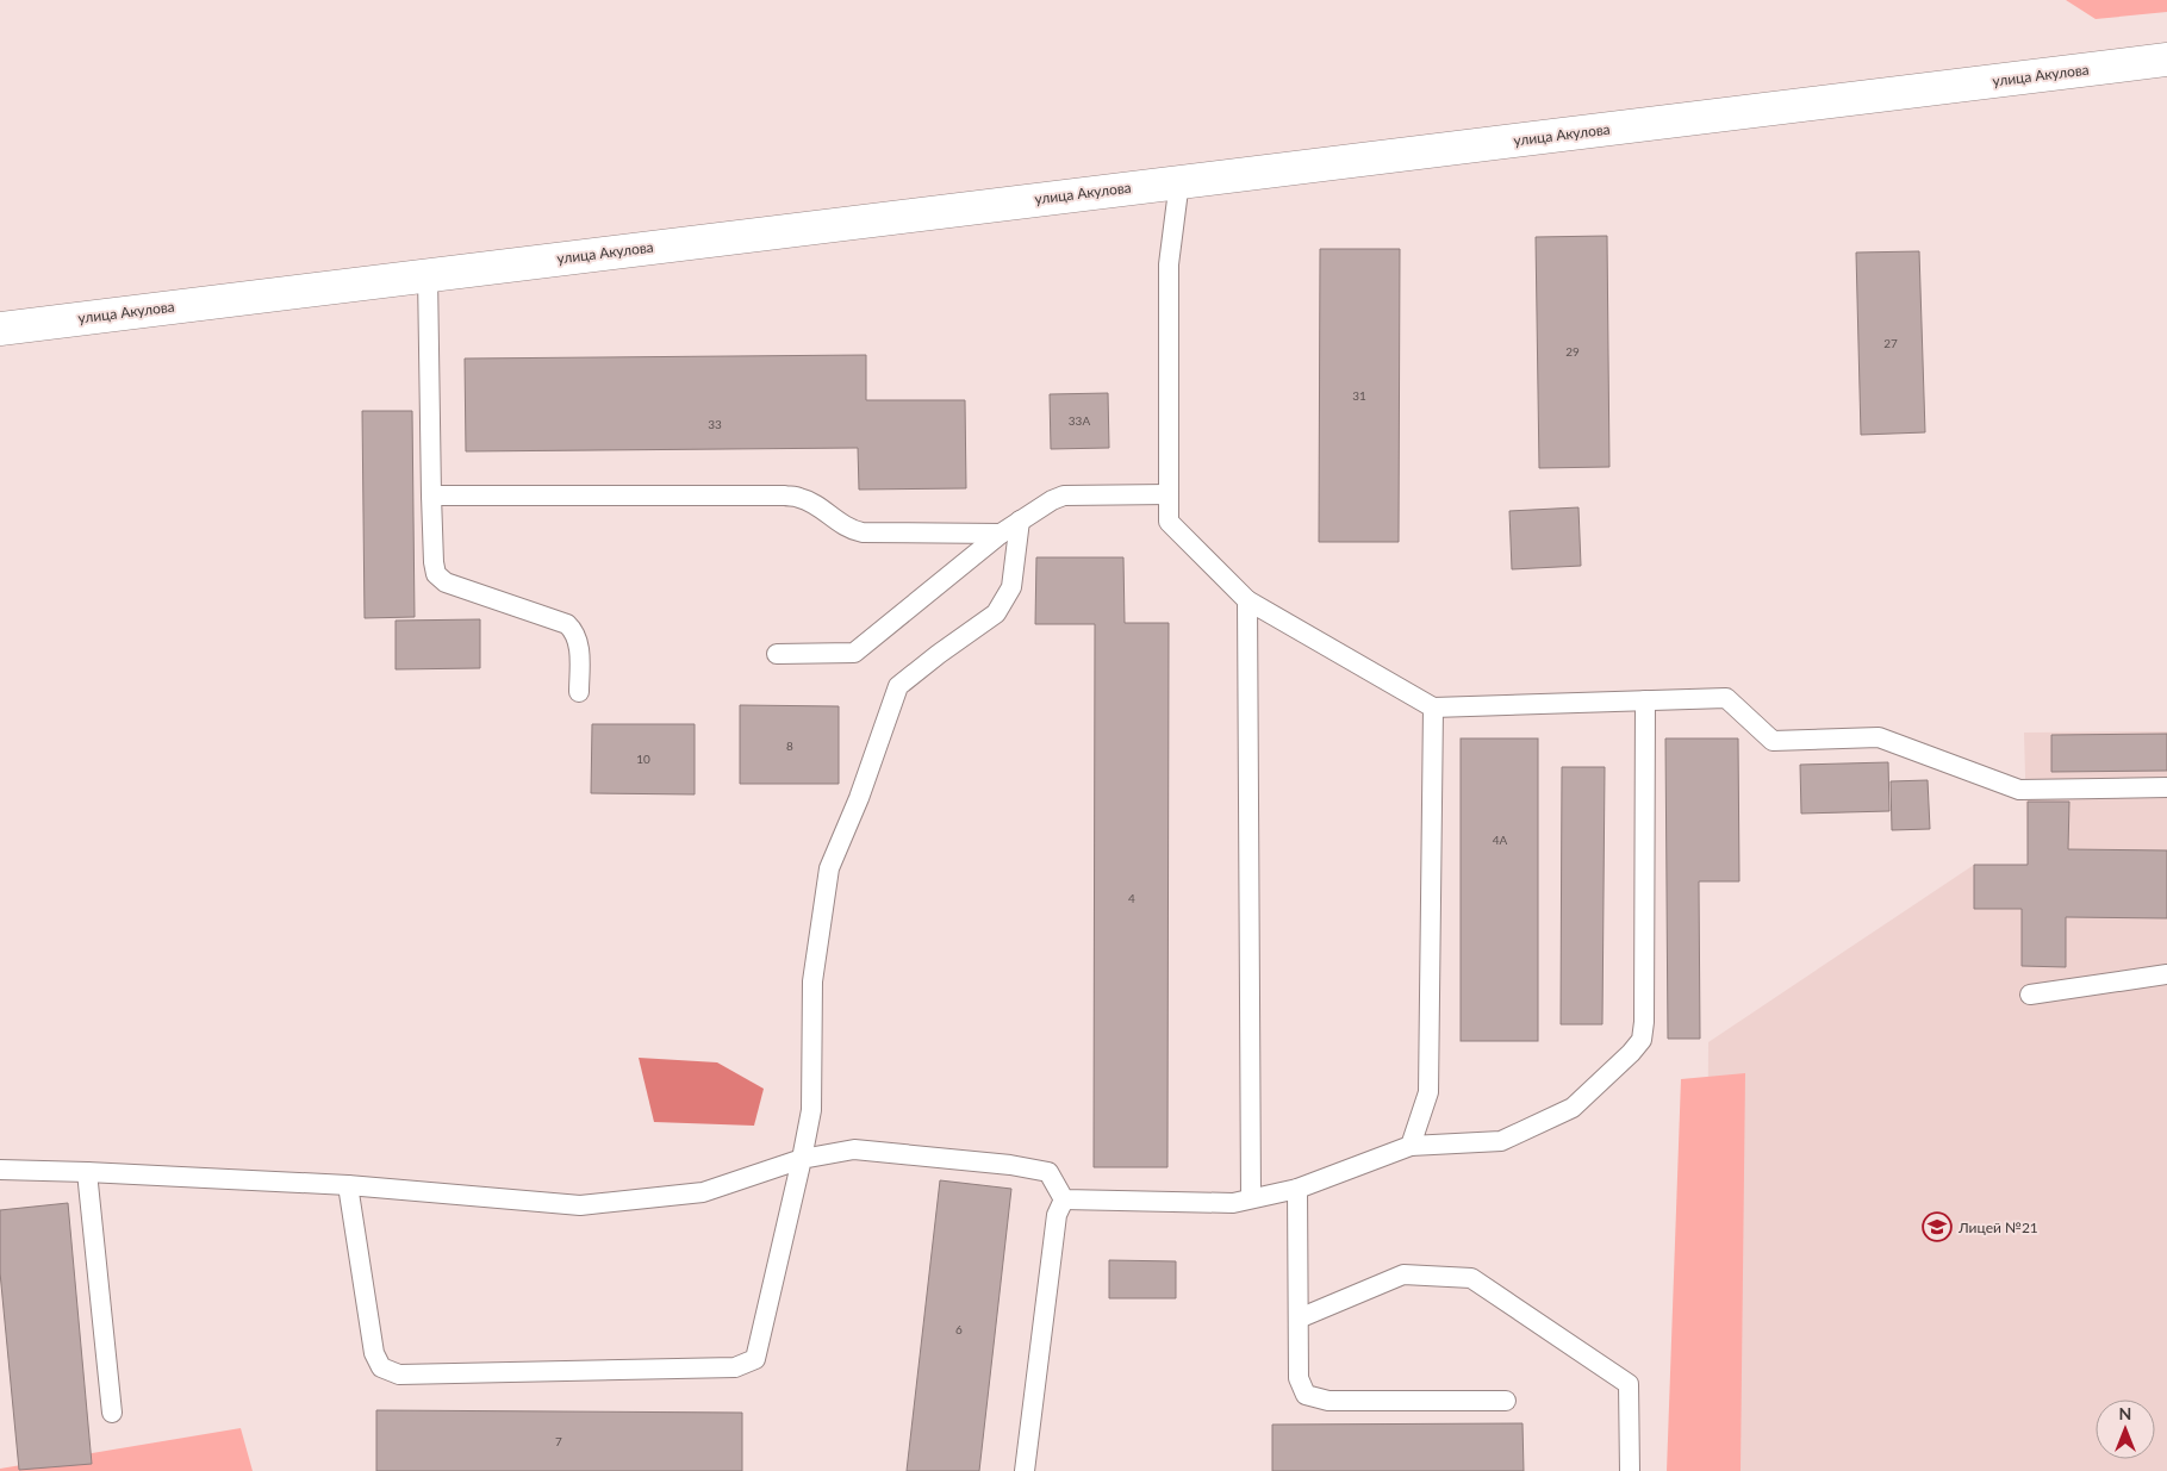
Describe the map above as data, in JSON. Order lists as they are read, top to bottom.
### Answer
{
  "streets": {
    "main road": ["улица Акулова"]
  },
  "places": {
    "school or university": ["Лицей №21"]
  },
  "house_numbers": [
    "27",
    "29",
    "31",
    "33А",
    "33",
    "8",
    "10",
    "4А",
    "4",
    "6",
    "7"
  ],
  "north": "top"
}
